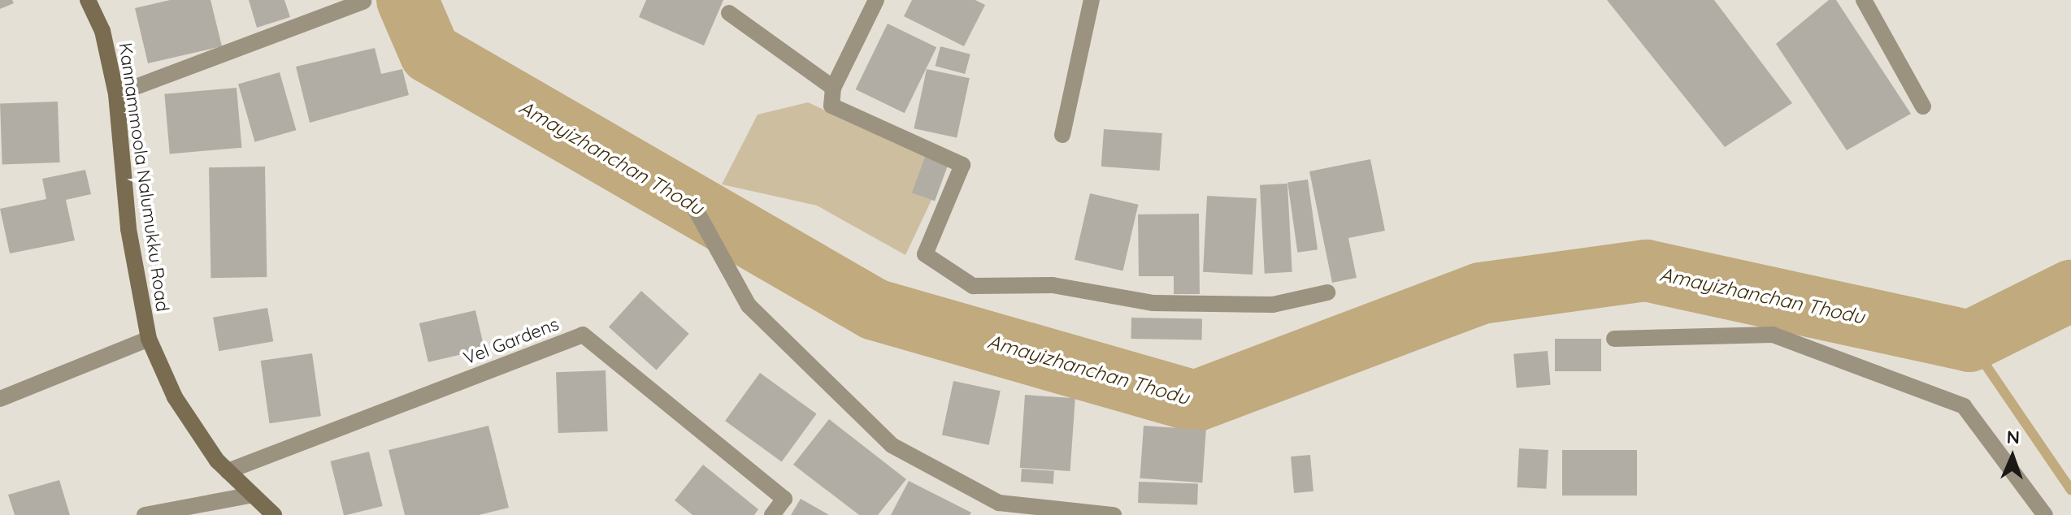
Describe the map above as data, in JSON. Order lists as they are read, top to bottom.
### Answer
{
  "streets": {
    "main road": ["Kannammoola Nalumukku Road"],
    "street": ["Vel Gardens"]
  },
  "crossings": [
    ["Kannammoola Nalumukku Road", "Vel Gardens"]
  ],
  "water": ["Amayizhanchan Thodu"],
  "north": "top"
}
